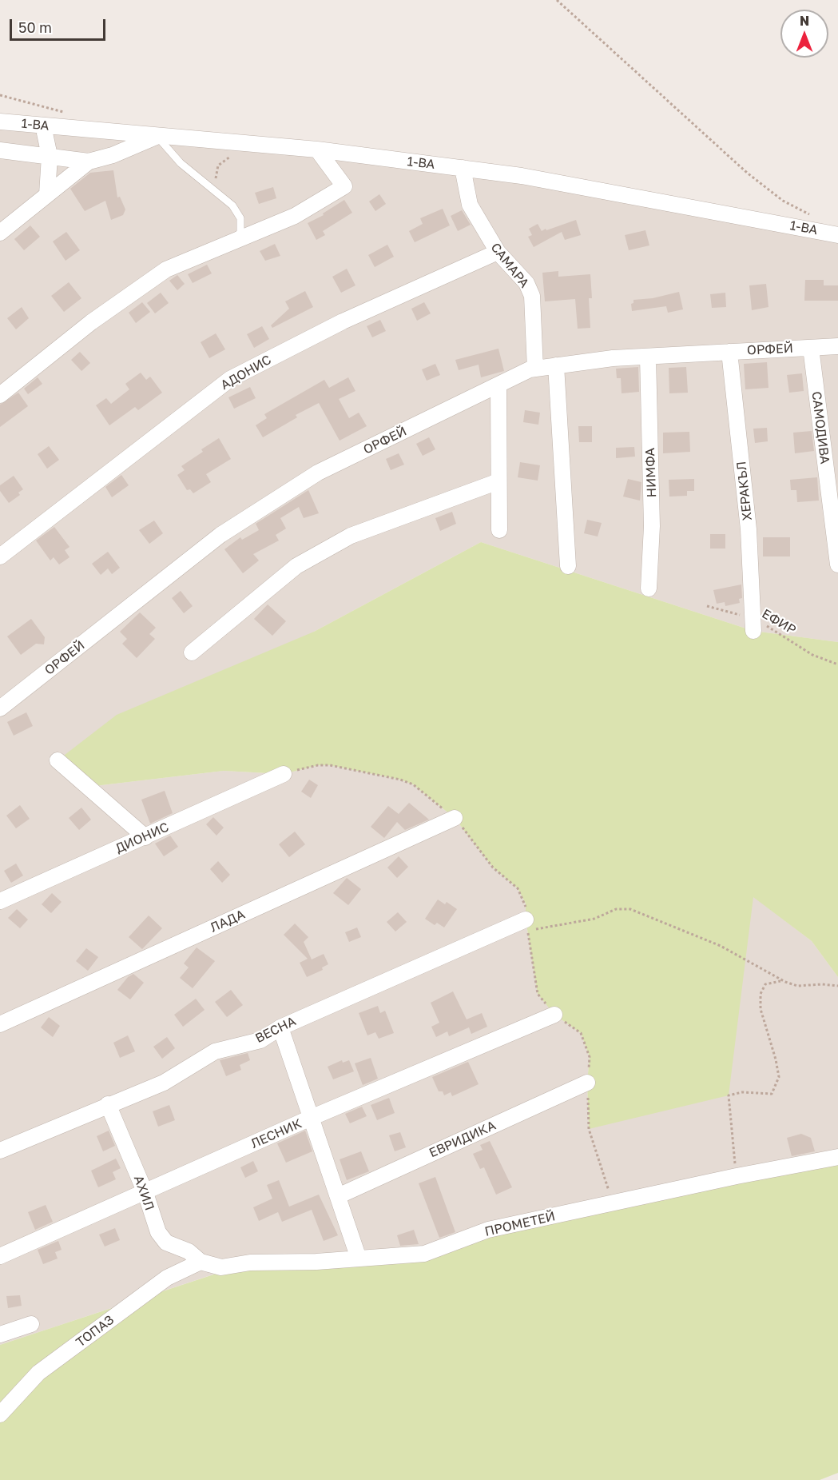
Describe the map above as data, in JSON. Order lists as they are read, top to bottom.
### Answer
{
  "streets": {
    "street": [
      "1-ВА",
      "САМАРА",
      "ОРФЕЙ",
      "АДОНИС",
      "САМОДИВА",
      "НИМФА",
      "ХЕРАКЪЛ",
      "ДИОНИС",
      "ЛАДА",
      "ВЕСНА",
      "ЛЕСНИК",
      "ЕВРИДИКА",
      "АХИЛ",
      "ПРОМЕТЕЙ",
      "ТОПАЗ"
    ],
    "path": ["ЕФИР"]
  },
  "crossings": [
    ["1-ВА", "САМАРА"],
    ["САМАРА", "ОРФЕЙ"],
    ["САМАРА", "АДОНИС"],
    ["ОРФЕЙ", "САМОДИВА"],
    ["ОРФЕЙ", "НИМФА"],
    ["ОРФЕЙ", "ХЕРАКЪЛ"],
    ["ХЕРАКЪЛ", "ЕФИР"],
    ["ВЕСНА", "АХИЛ"],
    ["ЛЕСНИК", "АХИЛ"],
    ["АХИЛ", "ПРОМЕТЕЙ"],
    ["АХИЛ", "ТОПАЗ"],
    ["ПРОМЕТЕЙ", "ТОПАЗ"]
  ],
  "scale_bar": "50 m",
  "north": "top"
}
